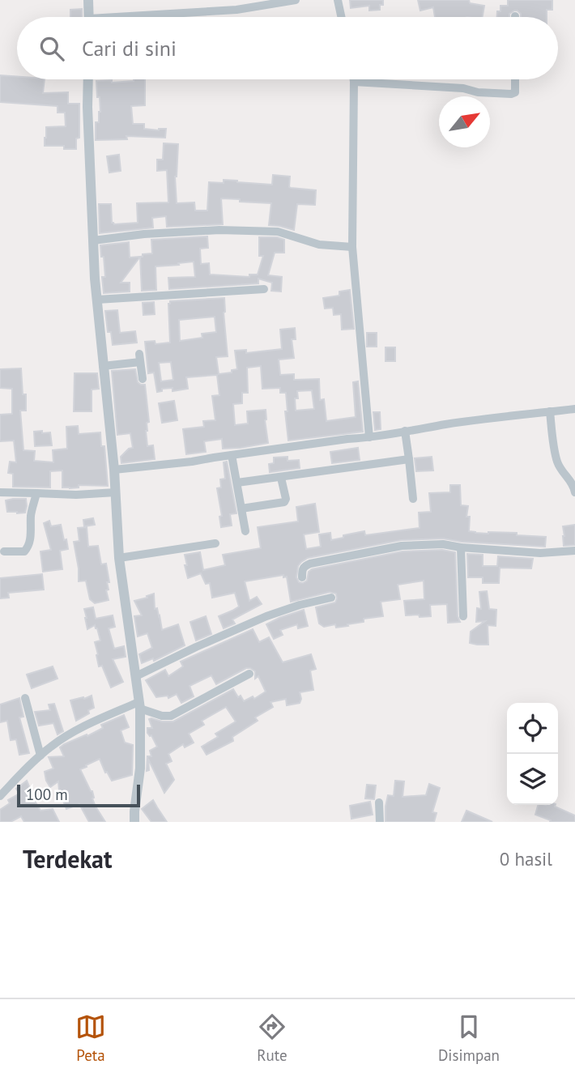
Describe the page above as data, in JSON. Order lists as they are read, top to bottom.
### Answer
{
  "scale_bar": "100 m",
  "north": "top right",
  "page": {
    "search": "Cari di sini",
    "scale": "100 m",
    "heading": ["Terdekat", "0 hasil"],
    "nav": ["Peta", "Rute", "Disimpan"]
  }
}
